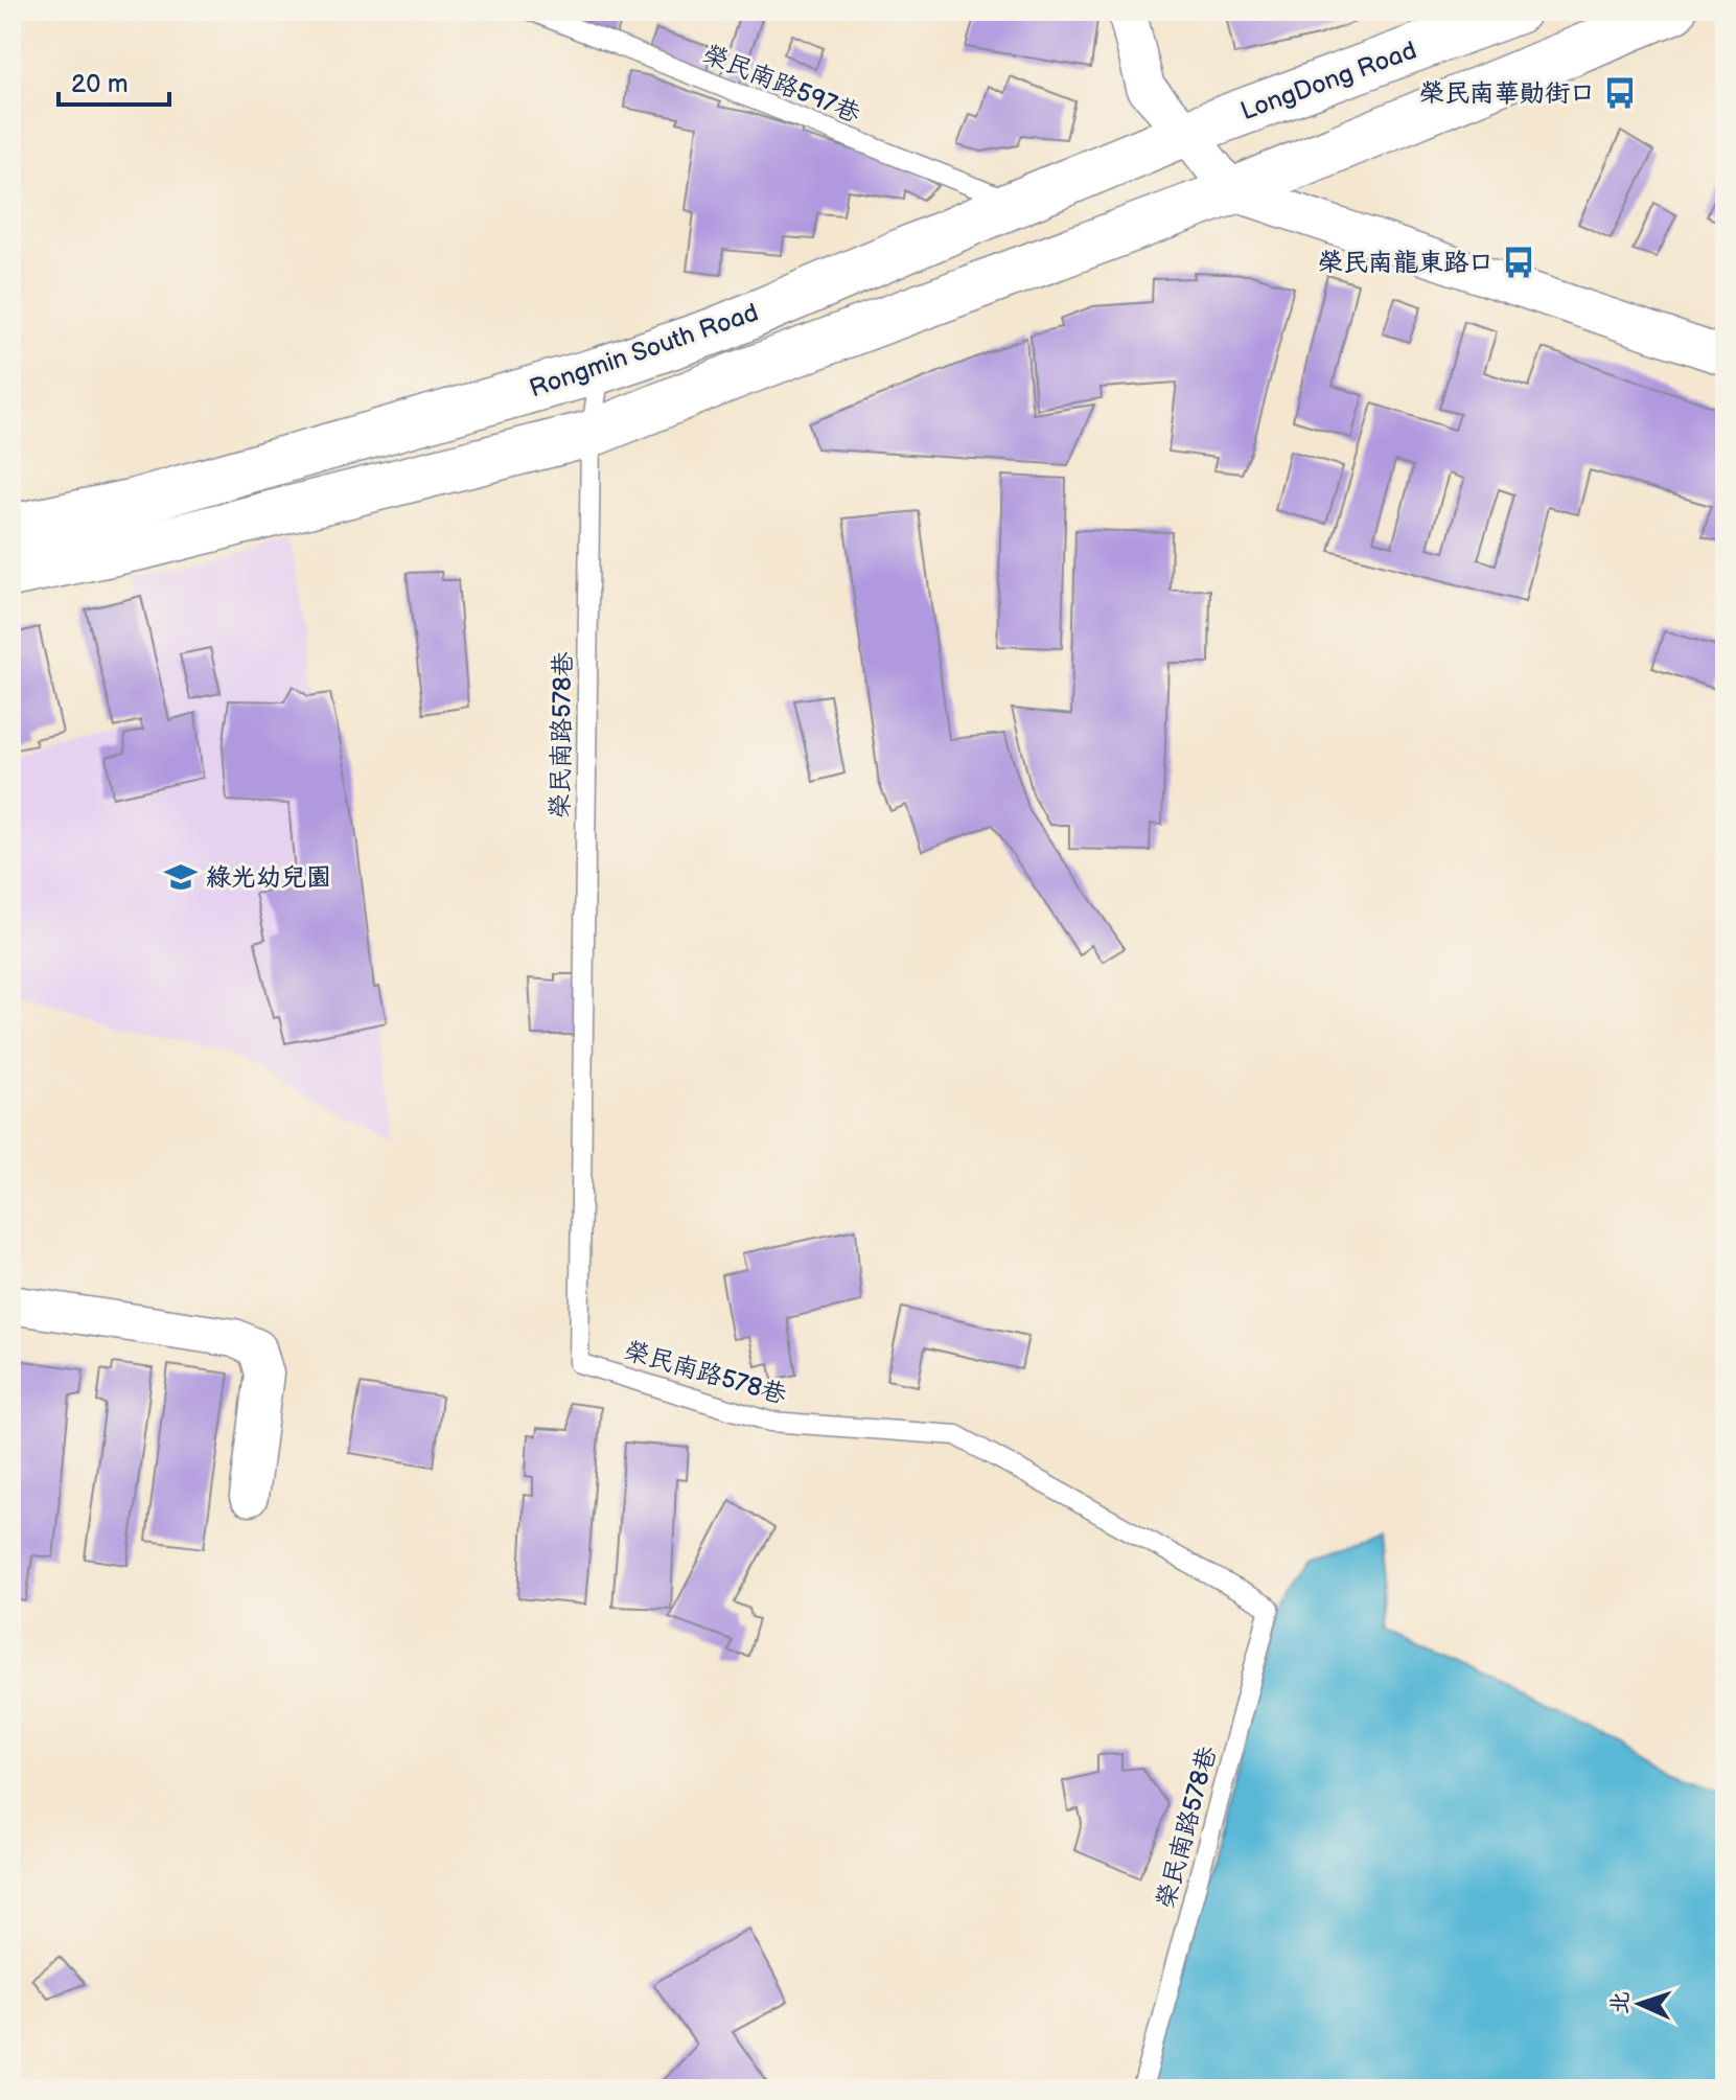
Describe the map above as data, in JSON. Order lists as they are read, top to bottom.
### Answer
{
  "streets": {
    "street": ["LongDong Road", "Rongmin South Road"],
    "lane": ["榮民南路597巷", "榮民南路578巷"]
  },
  "crossings": [
    ["LongDong Road", "Rongmin South Road"],
    ["榮民南路597巷", "Rongmin South Road"],
    ["Rongmin South Road", "榮民南路578巷"]
  ],
  "places": {
    "bus stop": ["榮民南華勛街口", "榮民南龍東路口"],
    "school or university": ["綠光幼兒園"]
  },
  "scale_bar": "20 m",
  "north": "left"
}
